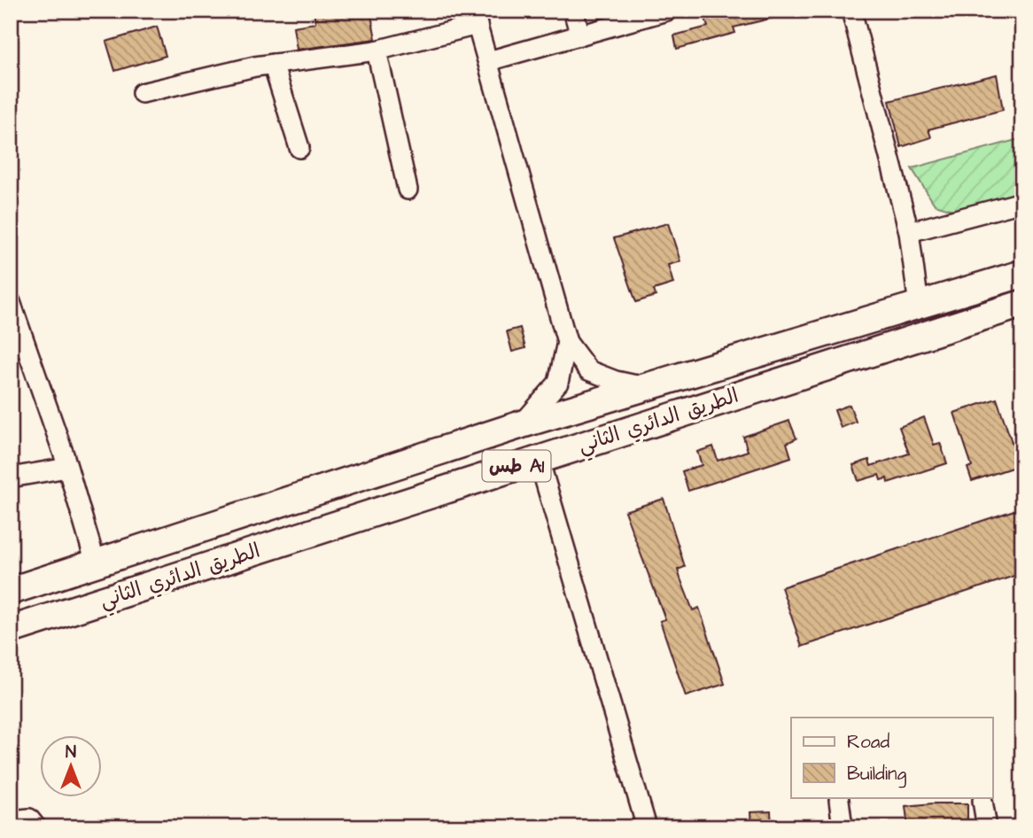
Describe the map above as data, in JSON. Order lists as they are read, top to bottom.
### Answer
{
  "streets": {
    "highway": ["الطريق الدائري الثاني", "طس A1"]
  },
  "legend": ["Road", "Building"],
  "north": "top"
}
